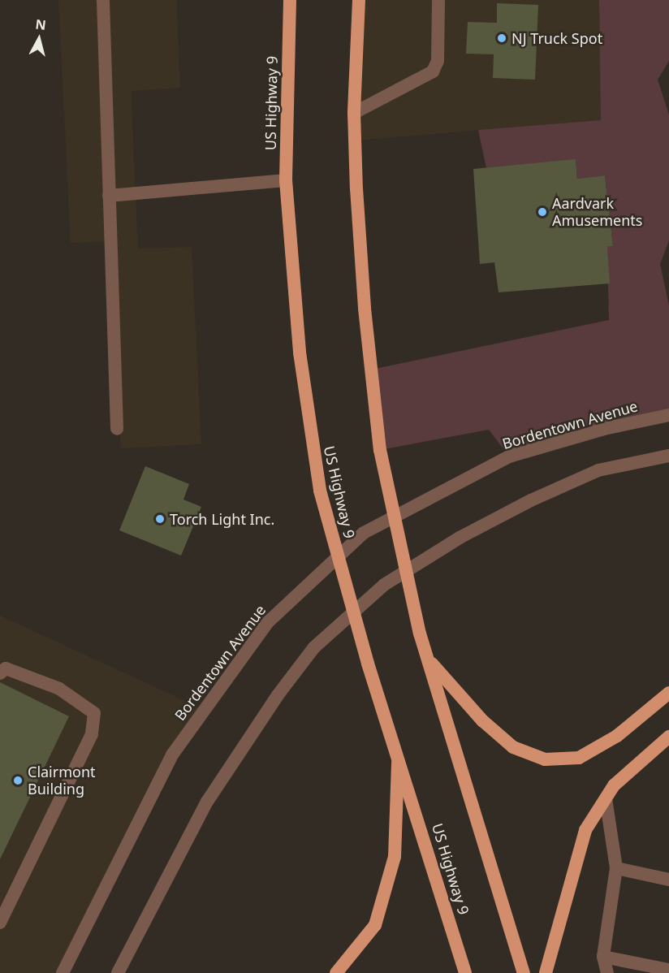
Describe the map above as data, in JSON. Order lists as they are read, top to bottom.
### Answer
{
  "streets": {
    "highway": ["US Highway 9"],
    "street": ["Bordentown Avenue"]
  },
  "places": [
    "NJ Truck Spot",
    "Aardvark Amusements",
    "Torch Light Inc.",
    "Clairmont Building"
  ],
  "north": "top"
}
